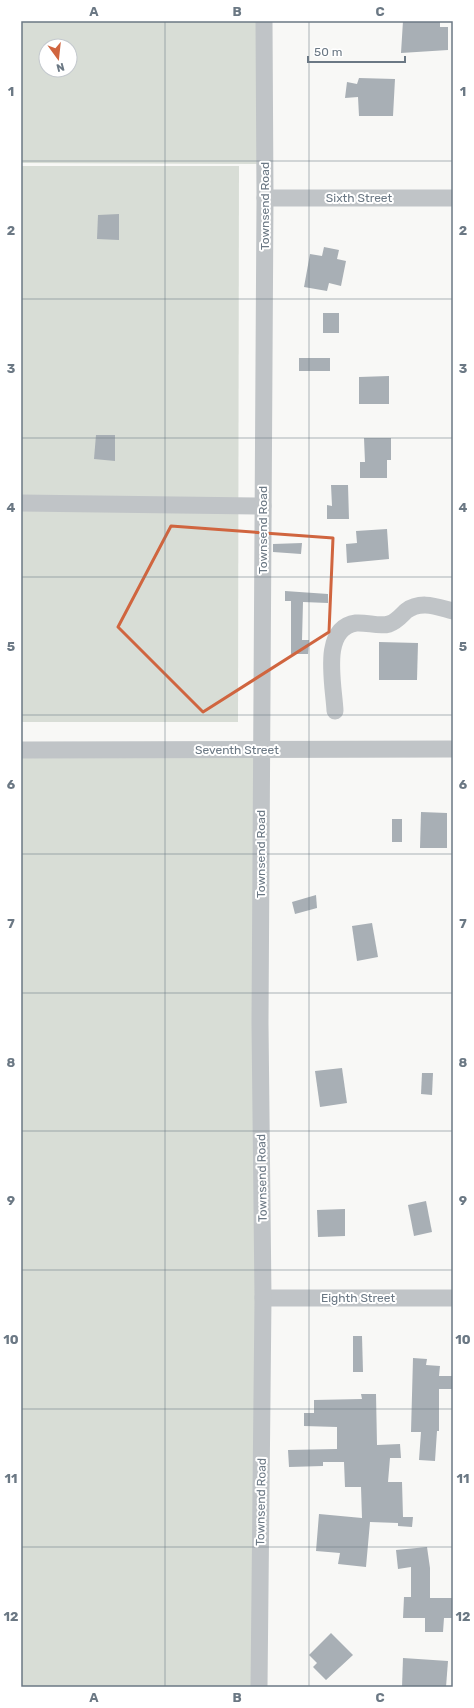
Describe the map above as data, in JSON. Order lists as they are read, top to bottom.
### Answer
{
  "streets": {
    "street": [
      "Sixth Street",
      "Townsend Road",
      "Seventh Street",
      "Eighth Street"
    ]
  },
  "crossings": [
    ["Sixth Street", "Townsend Road"],
    ["Townsend Road", "Seventh Street"],
    ["Townsend Road", "Eighth Street"]
  ],
  "scale_bar": "50 m",
  "north": "bottom",
  "grid": {
    "columns": ["A", "B", "C"],
    "rows": [
      "1",
      "2",
      "3",
      "4",
      "5",
      "6",
      "7",
      "8",
      "9",
      "10",
      "11",
      "12"
    ]
  }
}
